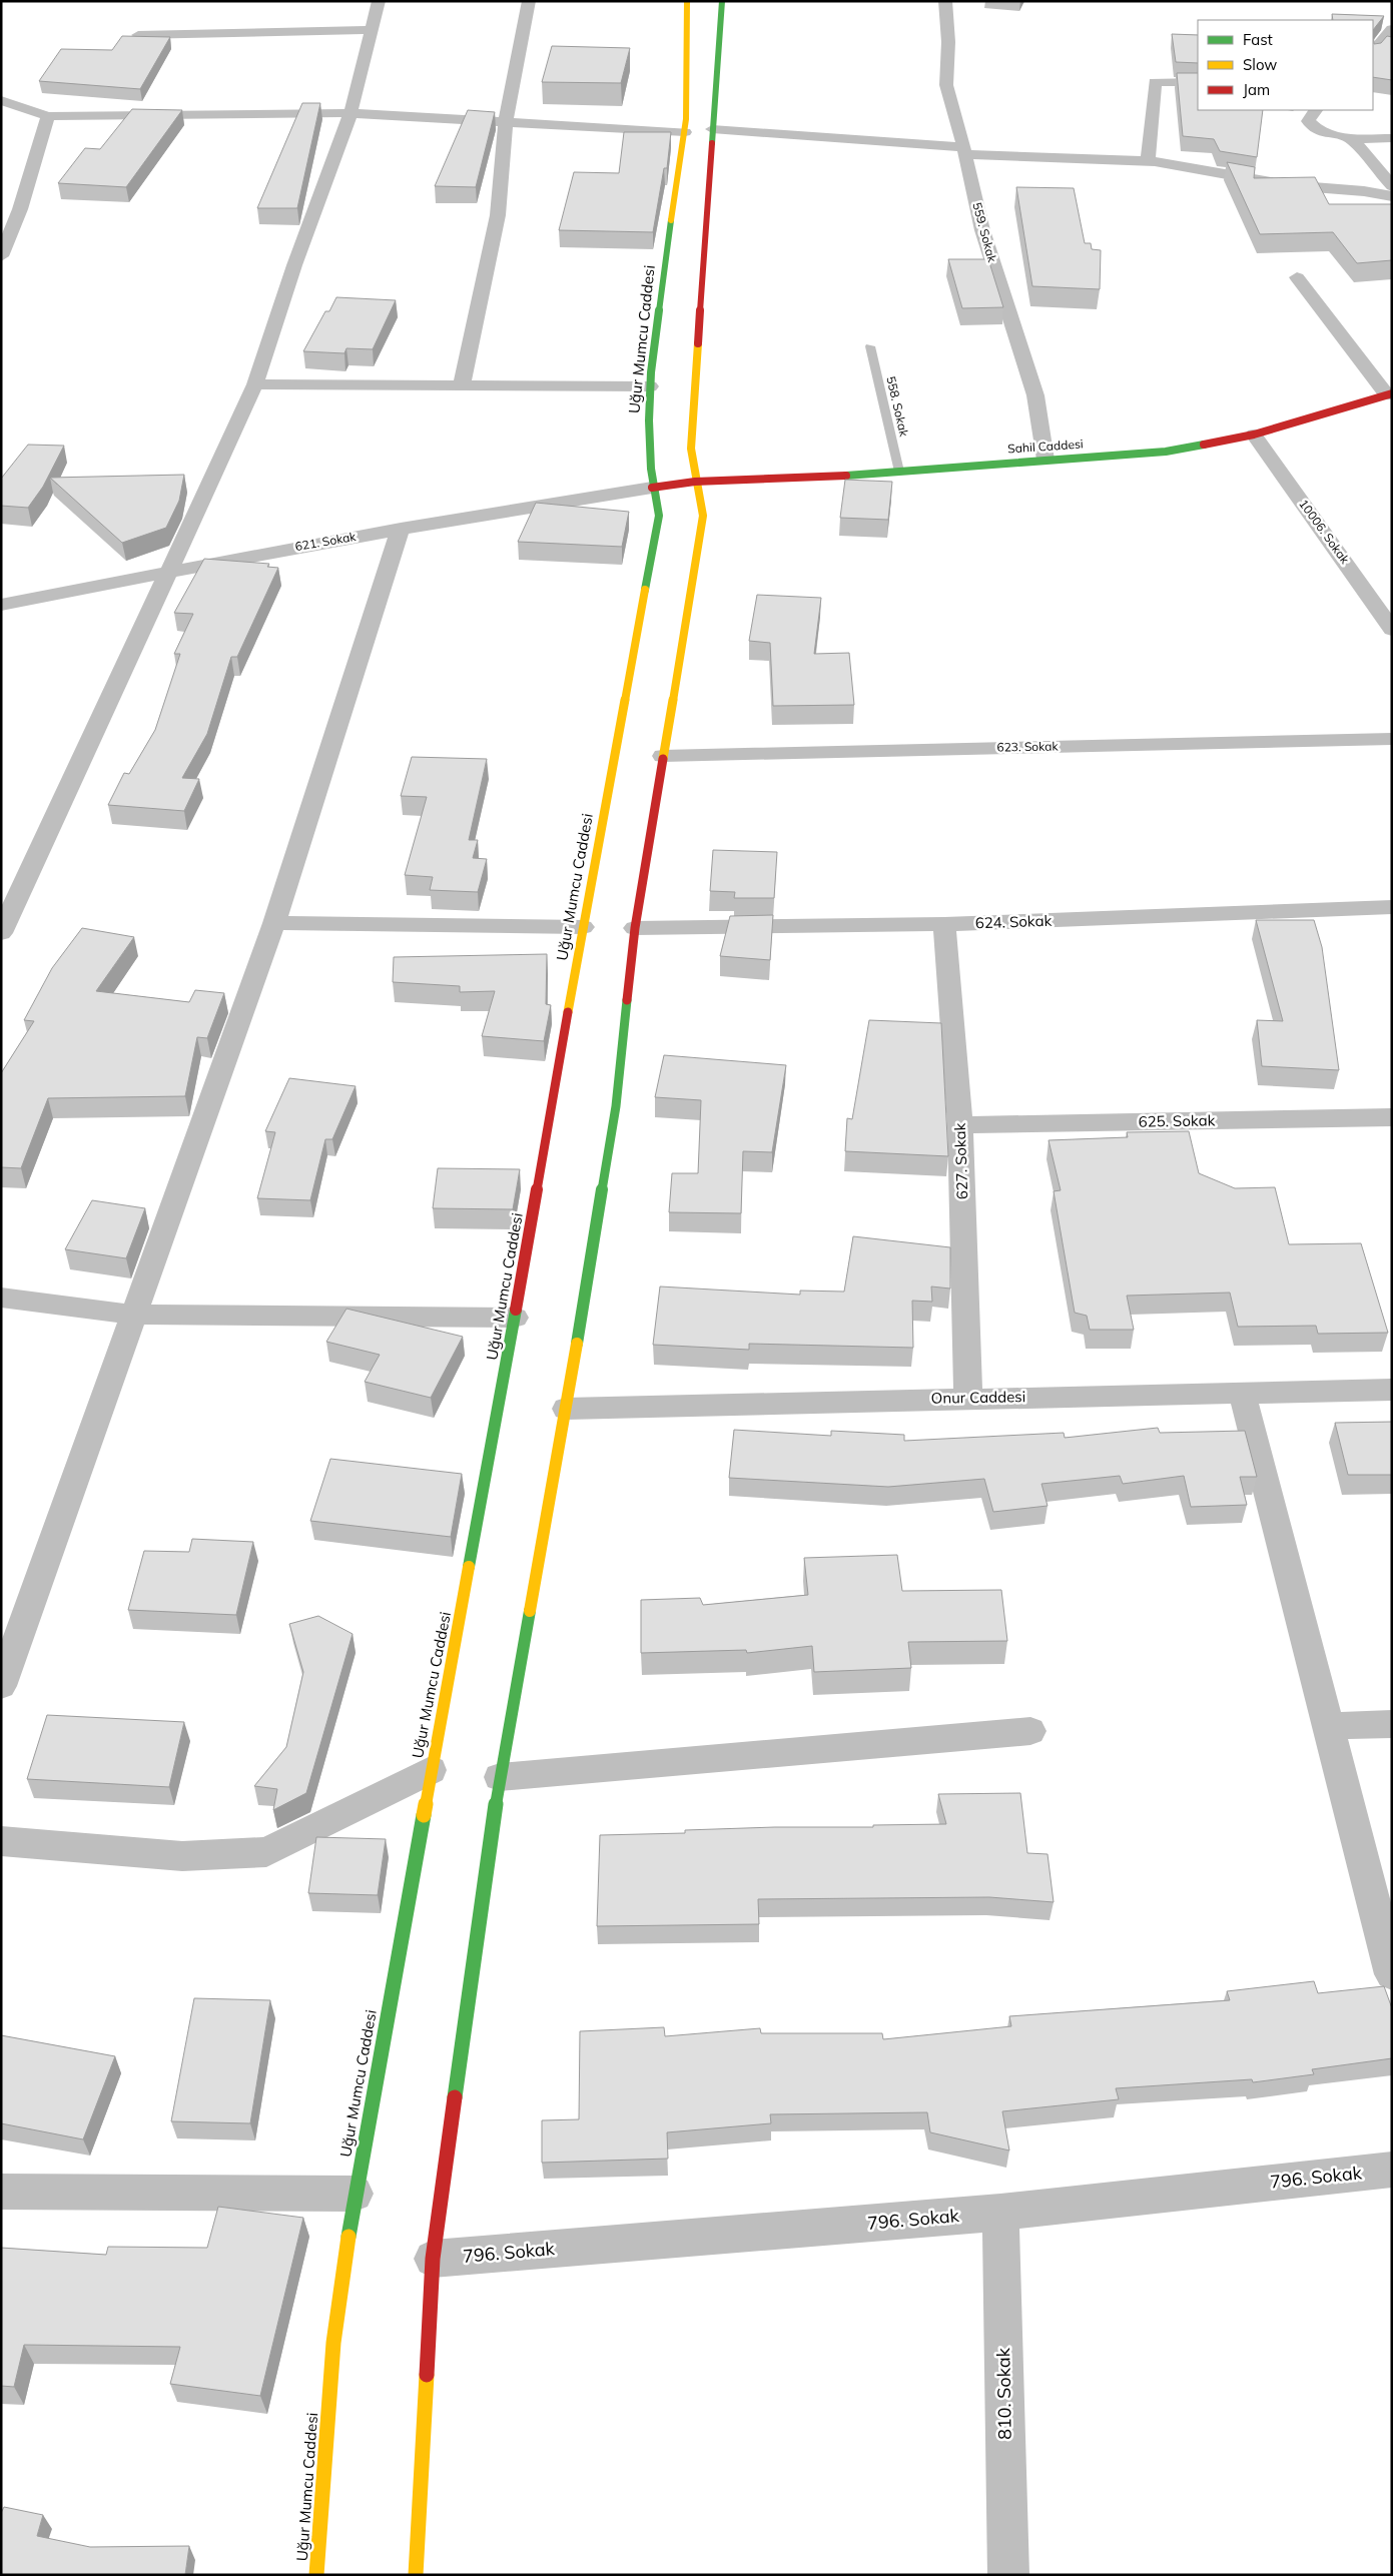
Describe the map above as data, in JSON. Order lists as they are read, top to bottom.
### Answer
{
  "streets": {
    "street": [
      "559. Sokak",
      "Uğur Mumcu Caddesi",
      "Sahil Caddesi",
      "10006. Sokak",
      "621. Sokak",
      "623. Sokak",
      "624. Sokak",
      "625. Sokak",
      "627. Sokak",
      "Onur Caddesi",
      "796. Sokak",
      "810. Sokak"
    ],
    "lane": ["558. Sokak"]
  },
  "crossings": [
    ["559. Sokak", "Sahil Caddesi"],
    ["Uğur Mumcu Caddesi", "Sahil Caddesi"],
    ["Uğur Mumcu Caddesi", "621. Sokak"],
    ["558. Sokak", "Sahil Caddesi"],
    ["Sahil Caddesi", "10006. Sokak"],
    ["Sahil Caddesi", "621. Sokak"],
    ["624. Sokak", "627. Sokak"],
    ["625. Sokak", "627. Sokak"],
    ["627. Sokak", "Onur Caddesi"],
    ["796. Sokak", "810. Sokak"]
  ],
  "legend": ["Fast", "Slow", "Jam"]
}
